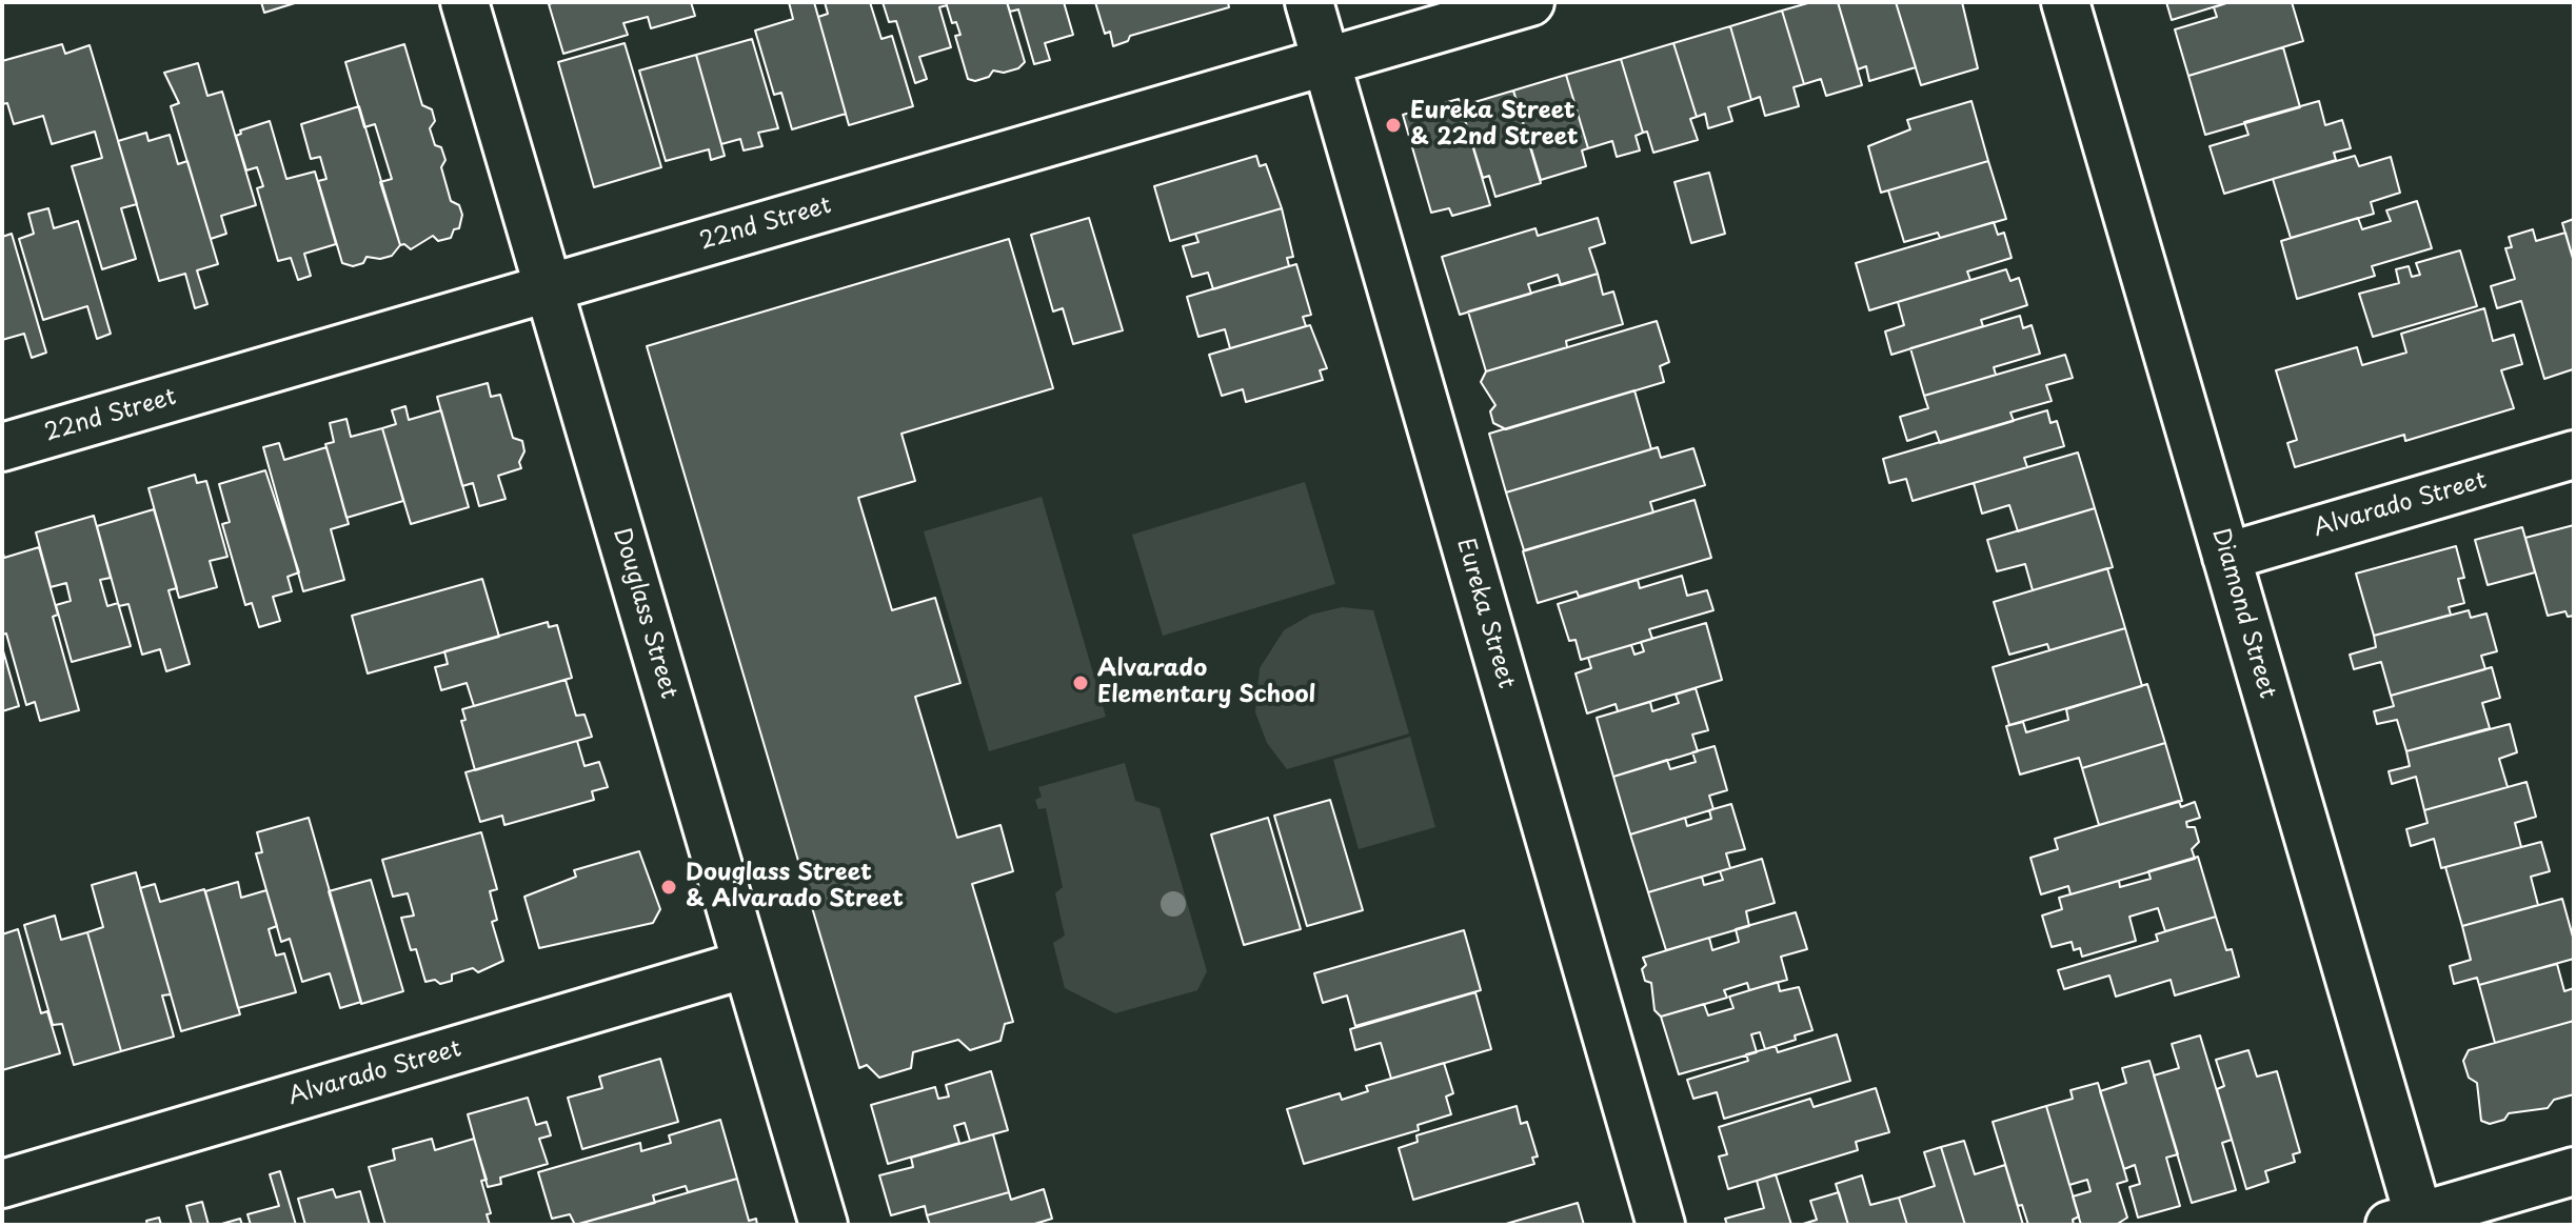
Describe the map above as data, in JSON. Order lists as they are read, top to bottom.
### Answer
{
  "streets": {
    "street": [
      "22nd Street",
      "Alvarado Street",
      "Douglass Street",
      "Eureka Street",
      "Diamond Street"
    ]
  },
  "crossings": [
    ["22nd Street", "Douglass Street"],
    ["22nd Street", "Eureka Street"],
    ["Alvarado Street", "Douglass Street"],
    ["Alvarado Street", "Diamond Street"]
  ],
  "places": ["Eureka Street & 22nd Street", "Alvarado Elementary School", "Douglass Street & Alvarado Street"]
}
